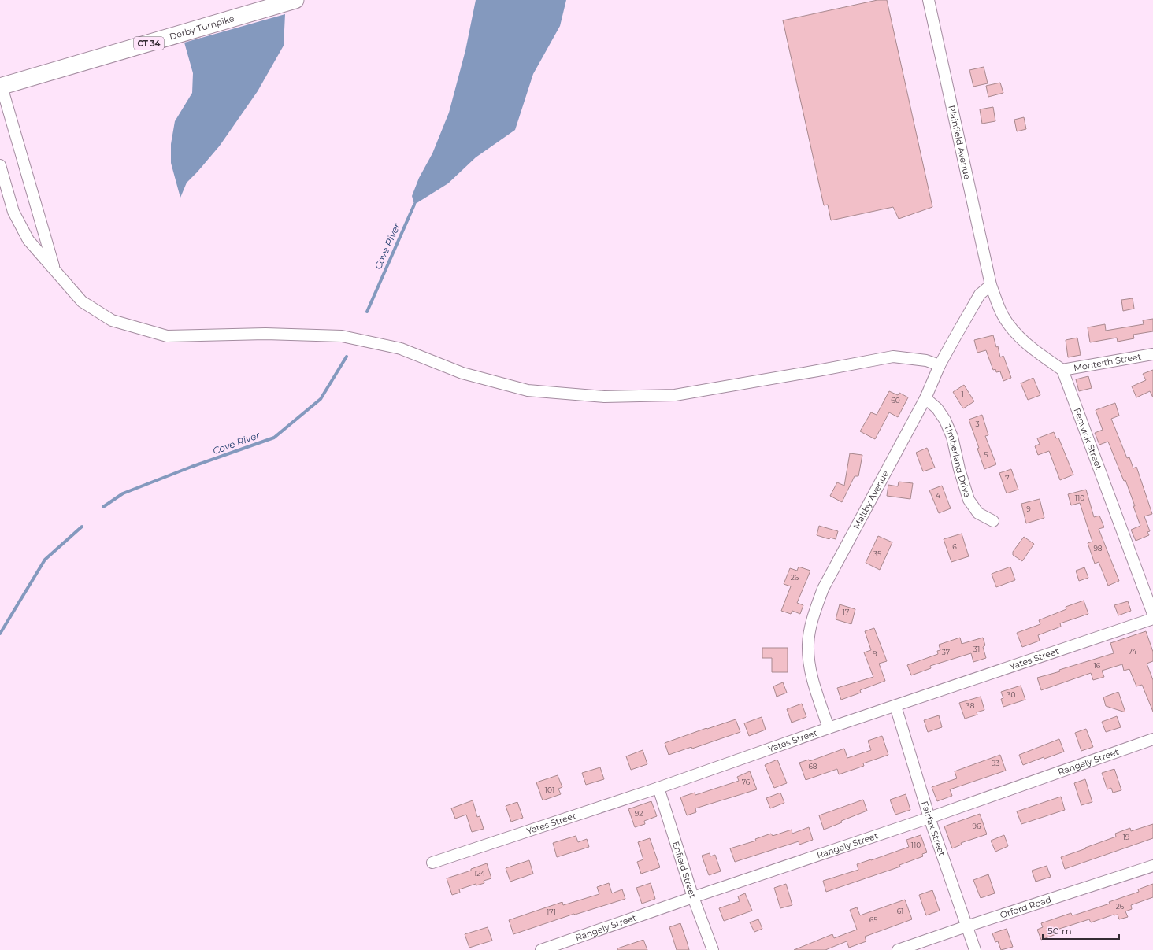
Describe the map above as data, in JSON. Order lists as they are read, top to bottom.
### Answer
{
  "streets": {
    "highway": ["Derby Turnpike", "CT 34"],
    "street": [
      "Plainfield Avenue",
      "Monteith Street",
      "Fenwick Street",
      "Timberland Drive",
      "Maltby Avenue",
      "Yates Street",
      "Rangely Street",
      "Fairfax Street",
      "Enfield Street",
      "Orford Road"
    ]
  },
  "crossings": [
    ["Plainfield Avenue", "Maltby Avenue"],
    ["Monteith Street", "Fenwick Street"],
    ["Timberland Drive", "Maltby Avenue"],
    ["Maltby Avenue", "Yates Street"],
    ["Yates Street", "Fairfax Street"],
    ["Yates Street", "Enfield Street"],
    ["Rangely Street", "Fairfax Street"],
    ["Rangely Street", "Enfield Street"],
    ["Fairfax Street", "Orford Road"]
  ],
  "water": ["Cove River"],
  "house_numbers": [
    "1",
    "60",
    "3",
    "5",
    "7",
    "4",
    "110",
    "9",
    "6",
    "98",
    "35",
    "26",
    "17",
    "31",
    "74",
    "37",
    "9",
    "16",
    "30",
    "38",
    "93",
    "68",
    "76",
    "101",
    "92",
    "96",
    "19",
    "110",
    "124",
    "26",
    "61",
    "171",
    "65"
  ],
  "scale_bar": "50 m"
}
